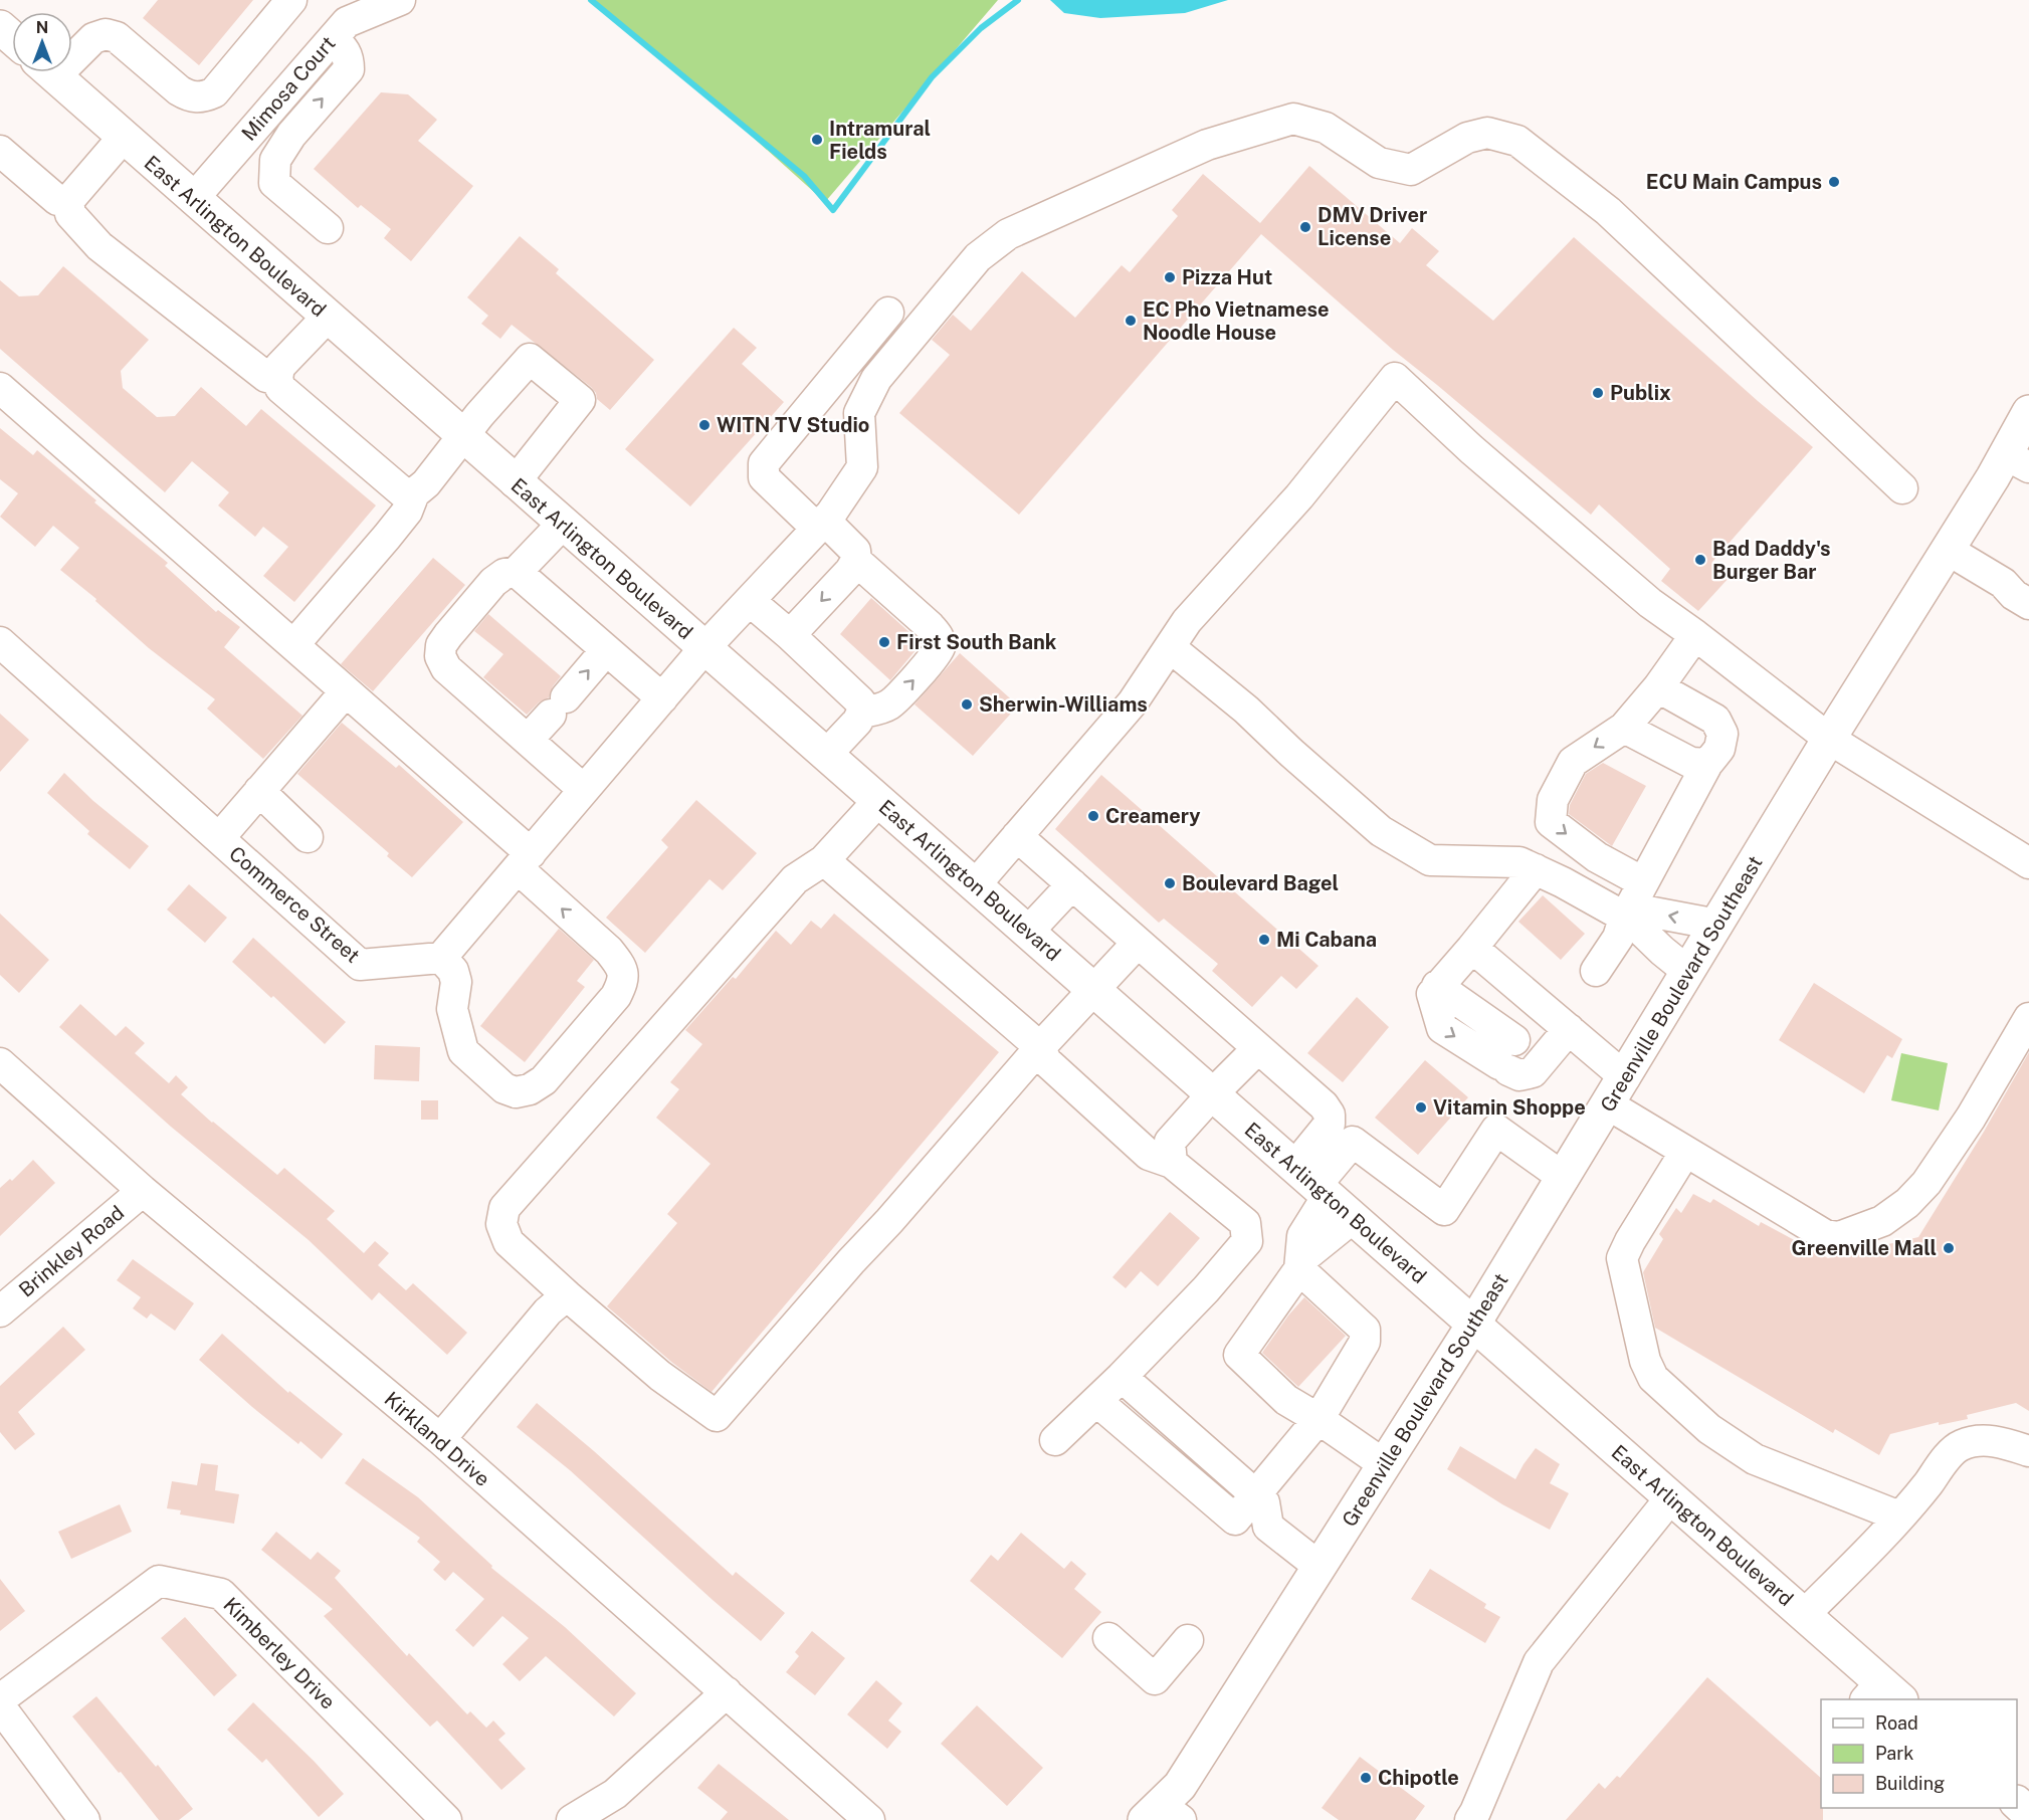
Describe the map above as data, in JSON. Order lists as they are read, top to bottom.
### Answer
{
  "streets": {
    "main road": ["East Arlington Boulevard", "Greenville Boulevard Southeast"],
    "street": [
      "Mimosa Court",
      "Commerce Street",
      "Brinkley Road",
      "Kirkland Drive",
      "Kimberley Drive"
    ]
  },
  "crossings": [
    ["Mimosa Court", "East Arlington Boulevard"],
    ["East Arlington Boulevard", "Greenville Boulevard Southeast"],
    ["Brinkley Road", "Kirkland Drive"]
  ],
  "places": [
    "Intramural Fields",
    "ECU Main Campus",
    "DMV Driver License",
    "Pizza Hut",
    "EC Pho Vietnamese Noodle House",
    "Publix",
    "WITN TV Studio",
    "Bad Daddy's Burger Bar",
    "First South Bank",
    "Sherwin-Williams",
    "Creamery",
    "Boulevard Bagel",
    "Mi Cabana",
    "Vitamin Shoppe",
    "Greenville Mall",
    "Chipotle"
  ],
  "legend": ["Road", "Park", "Building"],
  "north": "top"
}
